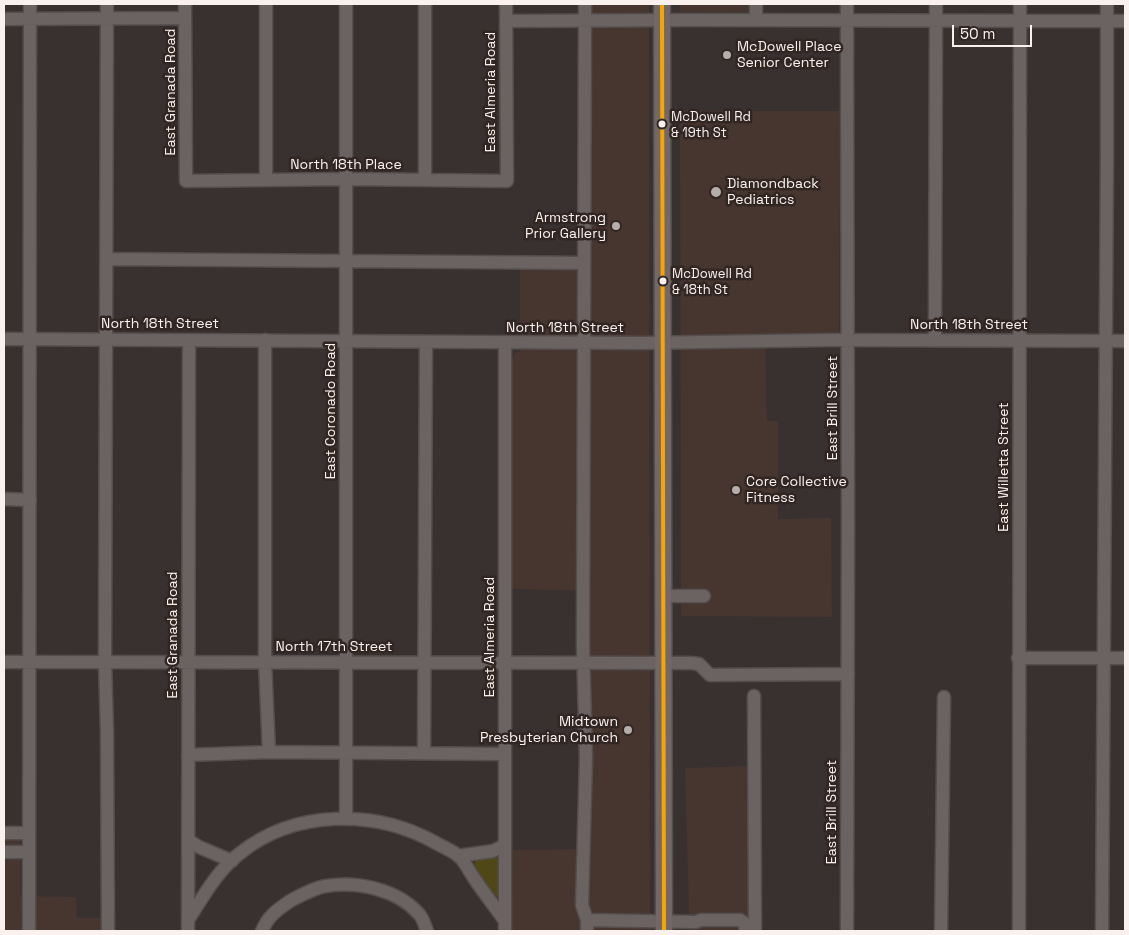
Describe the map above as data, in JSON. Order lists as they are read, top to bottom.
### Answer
{
  "streets": {
    "street": [
      "East Granada Road",
      "East Almeria Road",
      "North 18th Place",
      "North 18th Street",
      "East Brill Street",
      "East Coronado Road",
      "East Willetta Street",
      "North 17th Street"
    ]
  },
  "crossings": [
    ["East Granada Road", "North 18th Place"],
    ["East Granada Road", "North 18th Street"],
    ["East Granada Road", "North 17th Street"],
    ["East Almeria Road", "North 18th Place"],
    ["East Almeria Road", "North 18th Street"],
    ["East Almeria Road", "North 17th Street"],
    ["North 18th Place", "East Coronado Road"],
    ["North 18th Street", "East Brill Street"],
    ["North 18th Street", "East Coronado Road"],
    ["North 18th Street", "East Willetta Street"],
    ["East Brill Street", "North 17th Street"],
    ["East Coronado Road", "North 17th Street"]
  ],
  "places": [
    "McDowell Place Senior Center",
    "McDowell Rd & 19th St",
    "Diamondback Pediatrics",
    "Armstrong Prior Gallery",
    "McDowell Rd & 18th St",
    "Core Collective Fitness",
    "Midtown Presbyterian Church"
  ],
  "scale_bar": "50 m"
}
